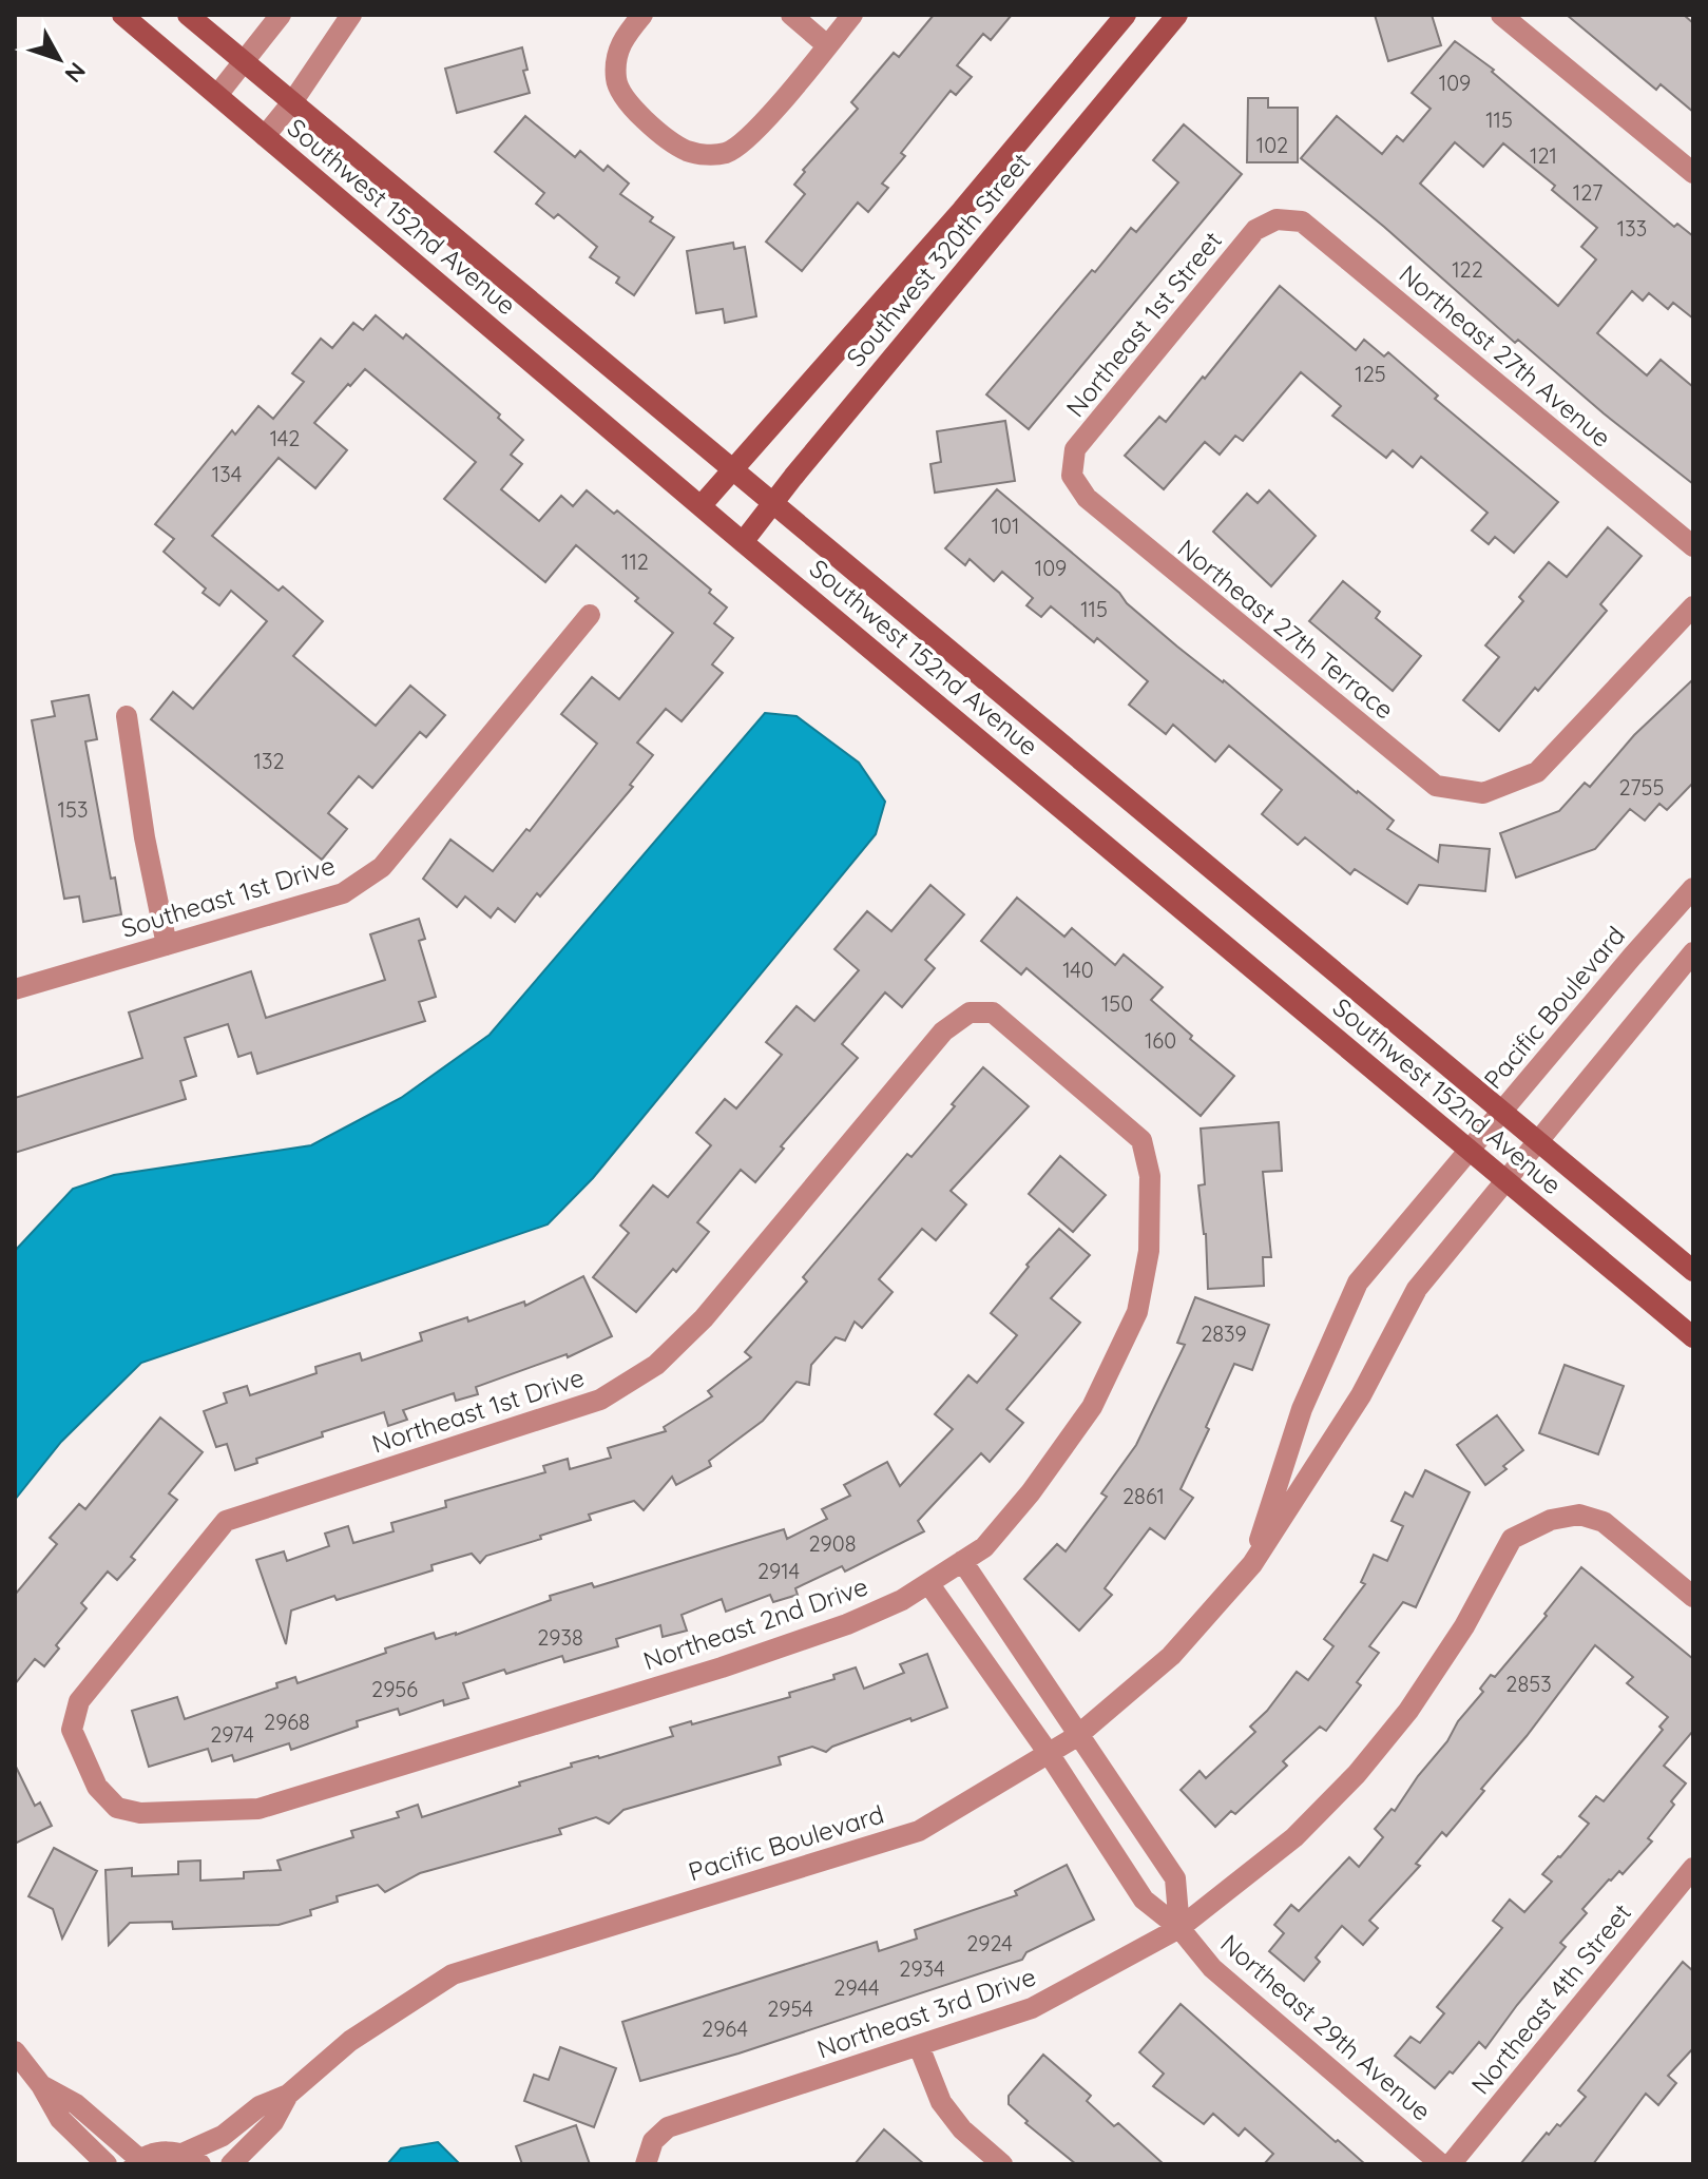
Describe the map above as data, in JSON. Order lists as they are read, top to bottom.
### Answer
{
  "streets": {
    "street": [
      "Southwest 152nd Avenue",
      "Southwest 320th Street",
      "Northeast 1st Street",
      "Northeast 27th Avenue",
      "Northeast 27th Terrace",
      "Southeast 1st Drive",
      "Pacific Boulevard",
      "Northeast 1st Drive",
      "Northeast 2nd Drive",
      "Northeast 4th Street",
      "Northeast 3rd Drive",
      "Northeast 29th Avenue"
    ]
  },
  "crossings": [
    ["Southwest 152nd Avenue", "Southwest 320th Street"],
    ["Southwest 152nd Avenue", "Pacific Boulevard"],
    ["Northeast 1st Street", "Northeast 27th Avenue"],
    ["Northeast 1st Street", "Northeast 27th Terrace"],
    ["Pacific Boulevard", "Northeast 29th Avenue"],
    ["Northeast 1st Drive", "Northeast 2nd Drive"],
    ["Northeast 2nd Drive", "Northeast 29th Avenue"],
    ["Northeast 3rd Drive", "Northeast 29th Avenue"]
  ],
  "house_numbers": [
    "109",
    "115",
    "102",
    "121",
    "127",
    "133",
    "122",
    "125",
    "142",
    "134",
    "101",
    "112",
    "109",
    "115",
    "132",
    "2755",
    "153",
    "140",
    "150",
    "160",
    "2839",
    "2861",
    "2908",
    "2914",
    "2938",
    "2853",
    "2956",
    "2968",
    "2974",
    "2924",
    "2934",
    "2944",
    "2954",
    "2964"
  ],
  "north": "bottom right"
}
